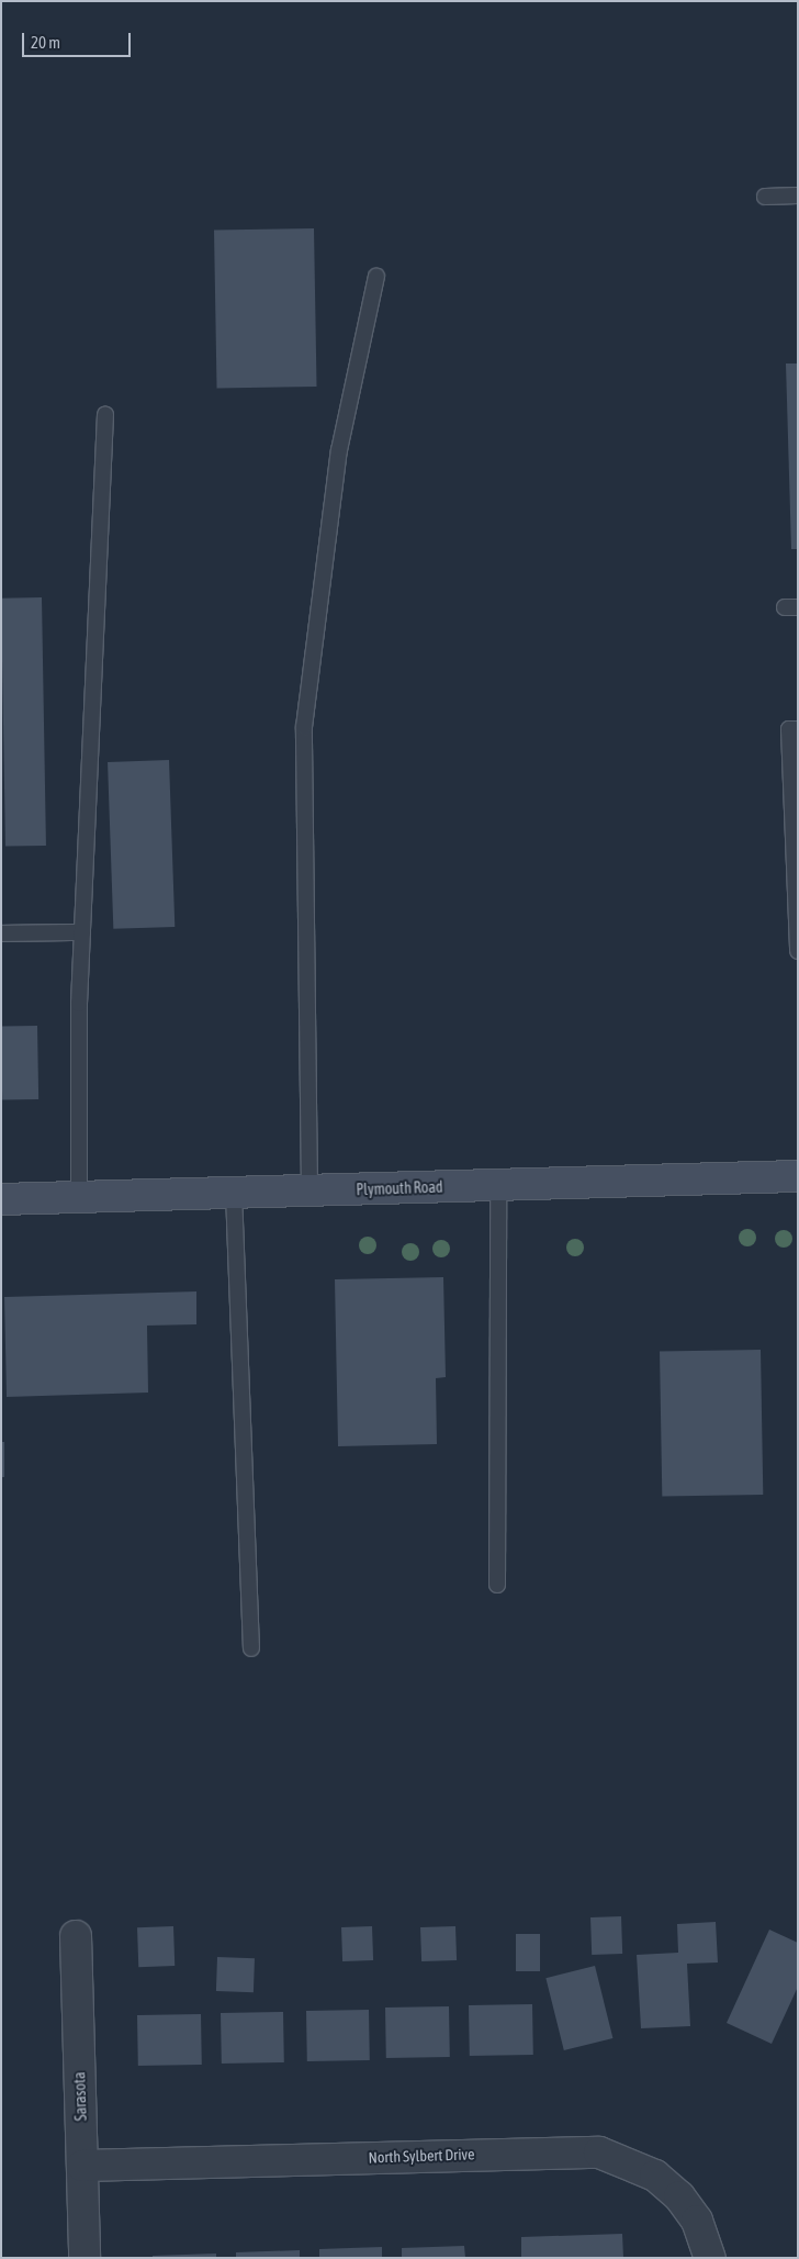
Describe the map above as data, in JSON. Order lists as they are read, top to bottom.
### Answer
{
  "streets": {
    "main road": ["Plymouth Road"],
    "street": ["Sarasota", "North Sylbert Drive"]
  },
  "crossings": [
    ["Sarasota", "North Sylbert Drive"]
  ],
  "scale_bar": "20 m"
}
